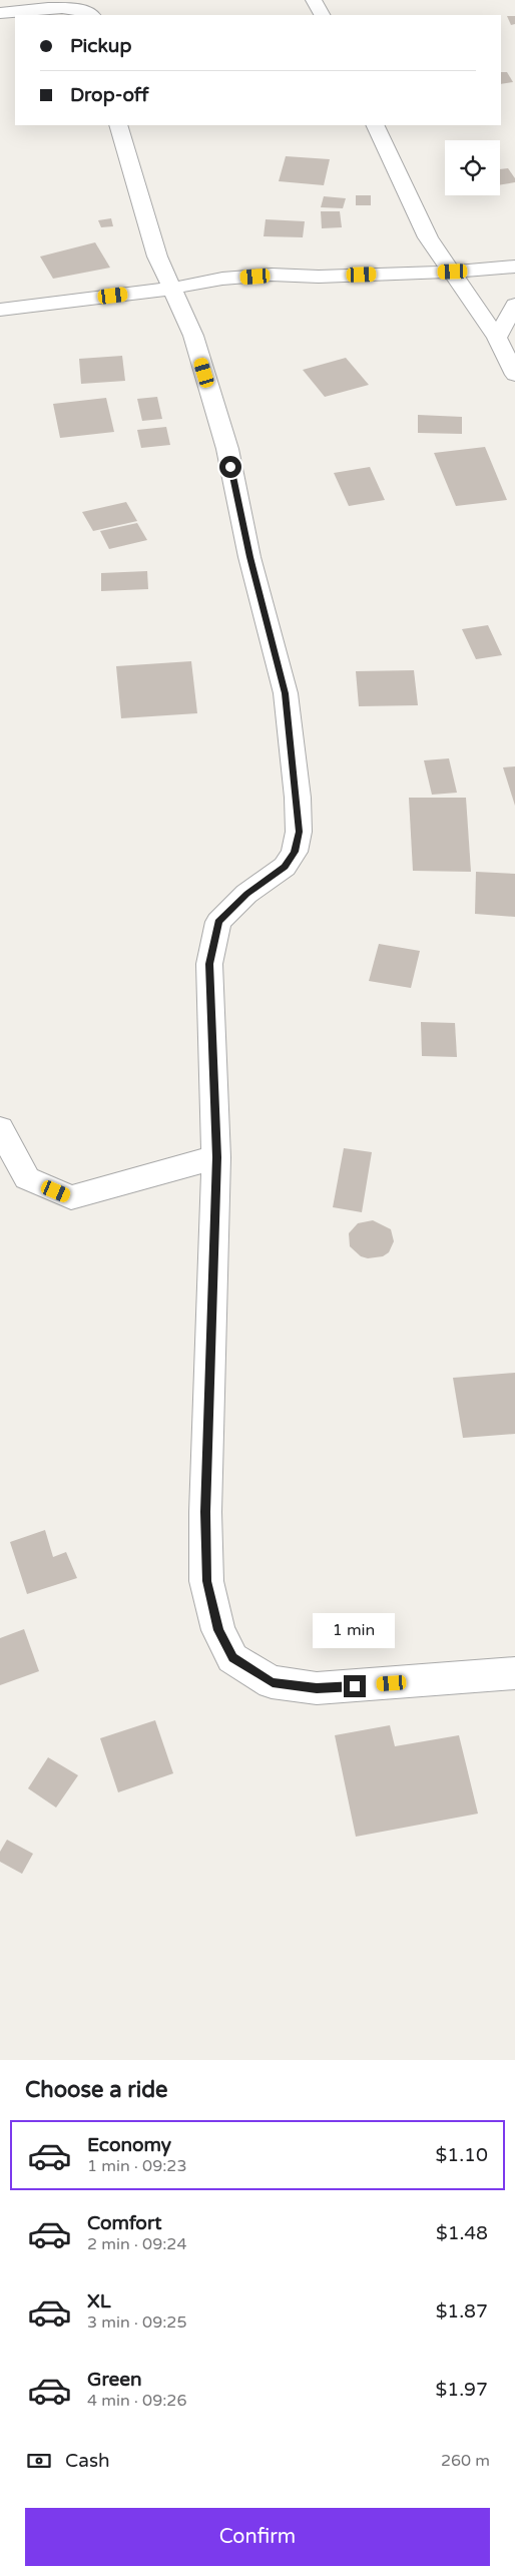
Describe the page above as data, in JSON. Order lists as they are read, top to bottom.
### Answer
{
  "page": {
    "banner": ["Pickup", "Drop-off"],
    "bubble": "1 min",
    "heading": "Choose a ride",
    "list": [
      {
        "name": "Economy",
        "note": "1 min · 09:23",
        "value": "$1.10"
      },
      {
        "name": "Comfort",
        "note": "2 min · 09:24",
        "value": "$1.48"
      },
      {
        "name": "XL",
        "note": "3 min · 09:25",
        "value": "$1.87"
      },
      {
        "name": "Green",
        "note": "4 min · 09:26",
        "value": "$1.97"
      }
    ],
    "pay": ["Cash", "260 m"],
    "buttons": "Confirm"
  }
}
